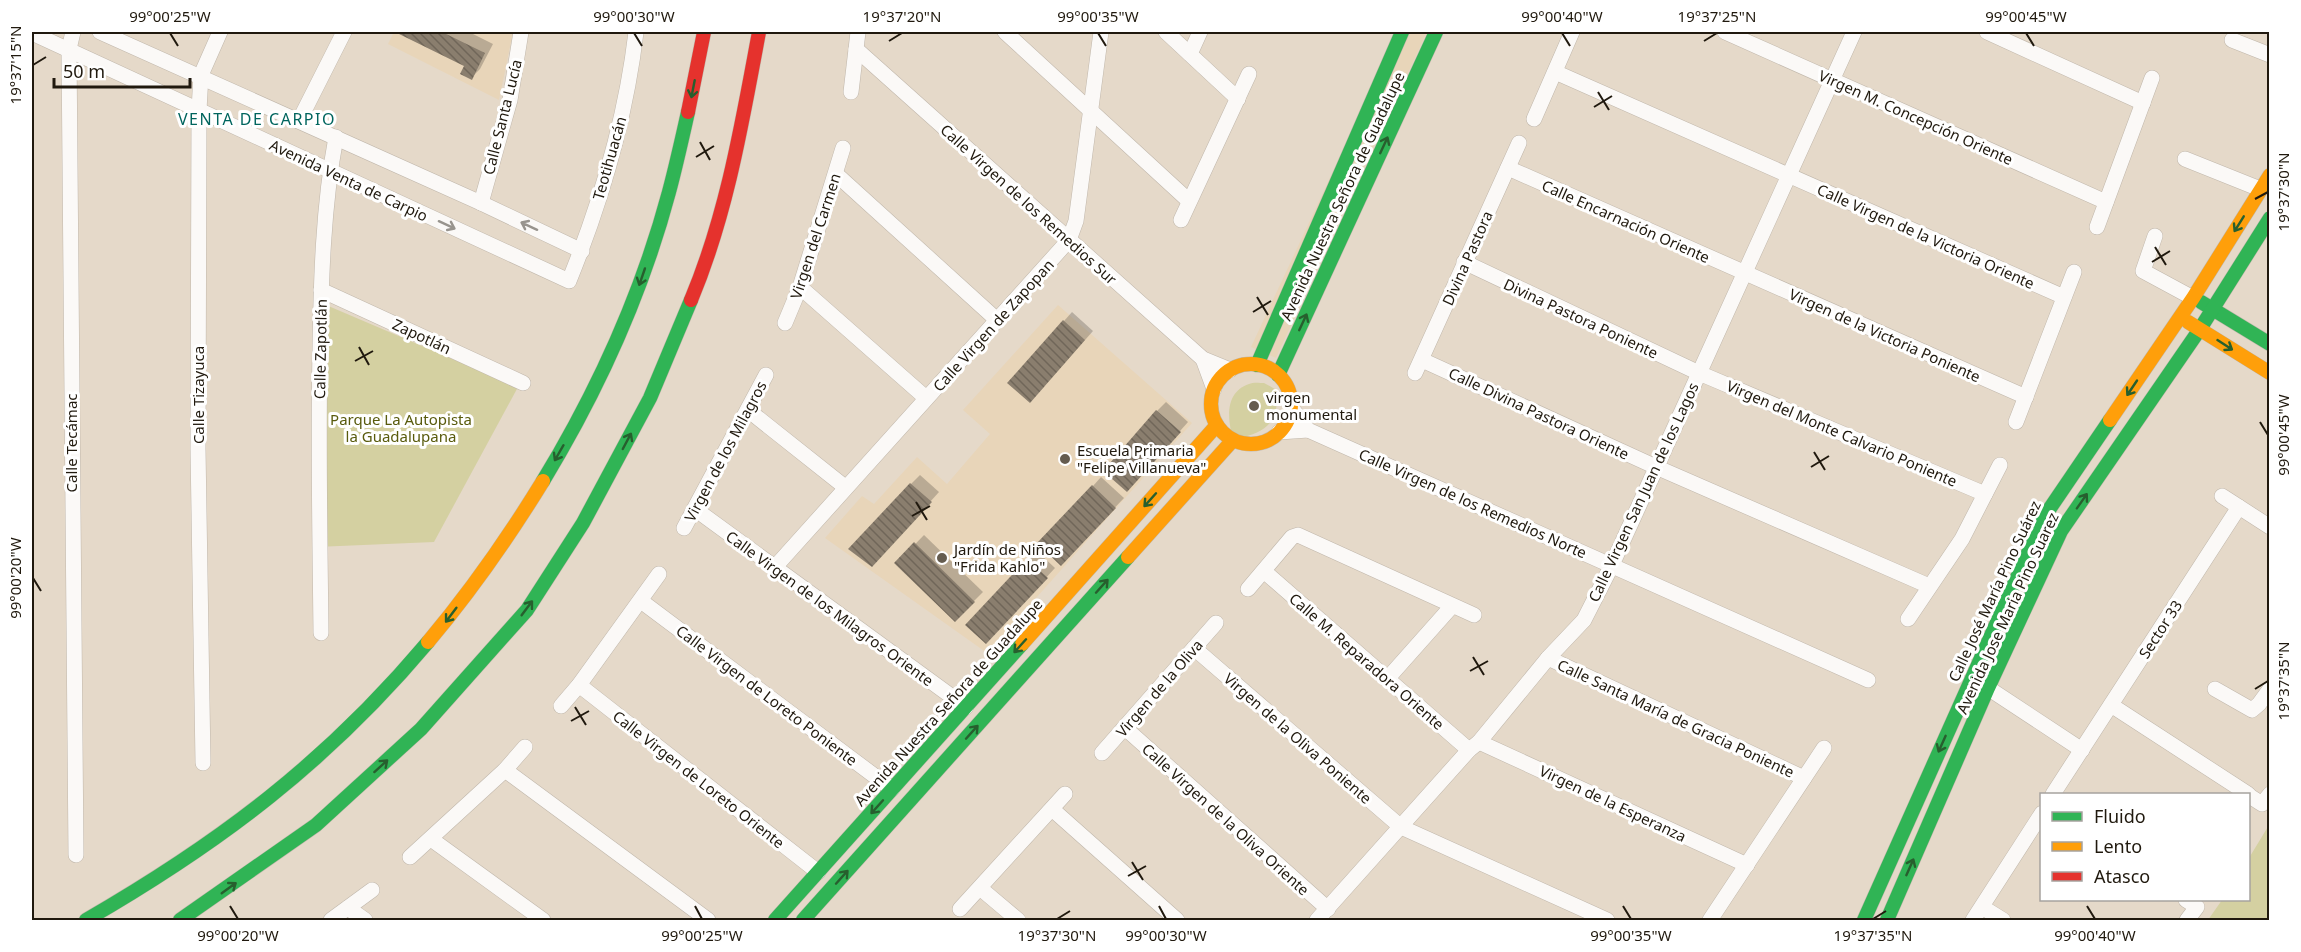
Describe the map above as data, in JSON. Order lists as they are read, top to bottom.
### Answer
{
  "streets": {
    "main road": ["Avenida Nuestra Señora de Guadalupe", "Calle José María Pino Suárez", "Avenida Jose Maria Pino Suarez"],
    "street": [
      "Calle Santa Lucía",
      "Virgen M. Concepción Oriente",
      "Teotihuacán",
      "Avenida Venta de Carpio",
      "Calle Virgen de los Remedios Sur",
      "Calle Encarnación Oriente",
      "Virgen del Carmen",
      "Calle Virgen de la Victoria Oriente",
      "Divina Pastora",
      "Divina Pastora Poniente",
      "Calle Virgen de Zapopan",
      "Virgen de la Victoria Poniente",
      "Zapotlán",
      "Calle Zapotlán",
      "Calle Tizayuca",
      "Calle Divina Pastora Oriente",
      "Virgen del Monte Calvario Poniente",
      "Calle Tecámac",
      "Virgen de los Milagros",
      "Calle Virgen San Juan de los Lagos",
      "Calle Virgen de los Remedios Norte",
      "Calle Virgen de los Milagros Oriente",
      "Sector 33",
      "Calle M. Reparadora Oriente",
      "Virgen de la Oliva",
      "Calle Virgen de Loreto Poniente",
      "Calle Santa María de Gracia Poniente",
      "Virgen de la Oliva Poniente",
      "Calle Virgen de Loreto Oriente",
      "Virgen de la Esperanza",
      "Calle Virgen de la Oliva Oriente"
    ]
  },
  "crossings": [
    ["Virgen M. Concepción Oriente", "Calle Virgen San Juan de los Lagos"],
    ["Teotihuacán", "Avenida Venta de Carpio"],
    ["Avenida Venta de Carpio", "Calle Zapotlán"],
    ["Avenida Venta de Carpio", "Calle Tizayuca"],
    ["Avenida Venta de Carpio", "Calle Tecámac"],
    ["Avenida Nuestra Señora de Guadalupe", "Calle Virgen de los Remedios Sur"],
    ["Avenida Nuestra Señora de Guadalupe", "Calle Virgen de los Remedios Norte"],
    ["Avenida Nuestra Señora de Guadalupe", "Calle Virgen de los Milagros Oriente"],
    ["Avenida Nuestra Señora de Guadalupe", "Calle Virgen de Loreto Poniente"],
    ["Avenida Nuestra Señora de Guadalupe", "Calle Virgen de Loreto Oriente"],
    ["Calle Virgen de los Remedios Sur", "Calle Virgen de Zapopan"],
    ["Calle Virgen de los Remedios Sur", "Calle Virgen de los Remedios Norte"],
    ["Calle Encarnación Oriente", "Divina Pastora"],
    ["Calle Encarnación Oriente", "Virgen de la Victoria Poniente"],
    ["Calle Encarnación Oriente", "Calle Virgen San Juan de los Lagos"],
    ["Calle Virgen de la Victoria Oriente", "Calle Virgen San Juan de los Lagos"],
    ["Divina Pastora", "Divina Pastora Poniente"],
    ["Divina Pastora", "Calle Divina Pastora Oriente"],
    ["Divina Pastora Poniente", "Virgen del Monte Calvario Poniente"],
    ["Divina Pastora Poniente", "Calle Virgen San Juan de los Lagos"],
    ["Calle Virgen de Zapopan", "Calle Virgen de los Milagros Oriente"],
    ["Virgen de la Victoria Poniente", "Calle Virgen San Juan de los Lagos"],
    ["Zapotlán", "Calle Zapotlán"],
    ["Calle Divina Pastora Oriente", "Calle Virgen San Juan de los Lagos"],
    ["Virgen del Monte Calvario Poniente", "Calle Virgen San Juan de los Lagos"],
    ["Virgen de los Milagros", "Calle Virgen de los Milagros Oriente"],
    ["Calle Virgen San Juan de los Lagos", "Calle Virgen de los Remedios Norte"],
    ["Calle Virgen San Juan de los Lagos", "Calle M. Reparadora Oriente"],
    ["Calle Virgen San Juan de los Lagos", "Calle Santa María de Gracia Poniente"],
    ["Calle Virgen San Juan de los Lagos", "Virgen de la Oliva Poniente"],
    ["Calle Virgen San Juan de los Lagos", "Virgen de la Esperanza"],
    ["Calle Virgen San Juan de los Lagos", "Calle Virgen de la Oliva Oriente"],
    ["Calle M. Reparadora Oriente", "Virgen de la Esperanza"],
    ["Virgen de la Oliva", "Virgen de la Oliva Poniente"],
    ["Virgen de la Oliva", "Calle Virgen de la Oliva Oriente"]
  ],
  "one_way": ["Calle José María Pino Suárez", "Avenida Jose Maria Pino Suarez"],
  "districts": ["VENTA DE CARPIO"],
  "parks": ["Parque La Autopista la Guadalupana"],
  "places": ["virgen monumental", "Escuela Primaria \"Felipe Villanueva\"", "Jardín de Niños \"Frida Kahlo\""],
  "legend": ["Fluido", "Lento", "Atasco"],
  "scale_bar": "50 m",
  "coordinates": [
    "99°00'25\"W",
    "99°00'30\"W",
    "19°37'20\"N",
    "99°00'35\"W",
    "99°00'40\"W",
    "19°37'25\"N",
    "99°00'45\"W",
    "19°37'15\"N",
    "19°37'30\"N",
    "99°00'20\"W",
    "19°37'35\"N"
  ]
}
